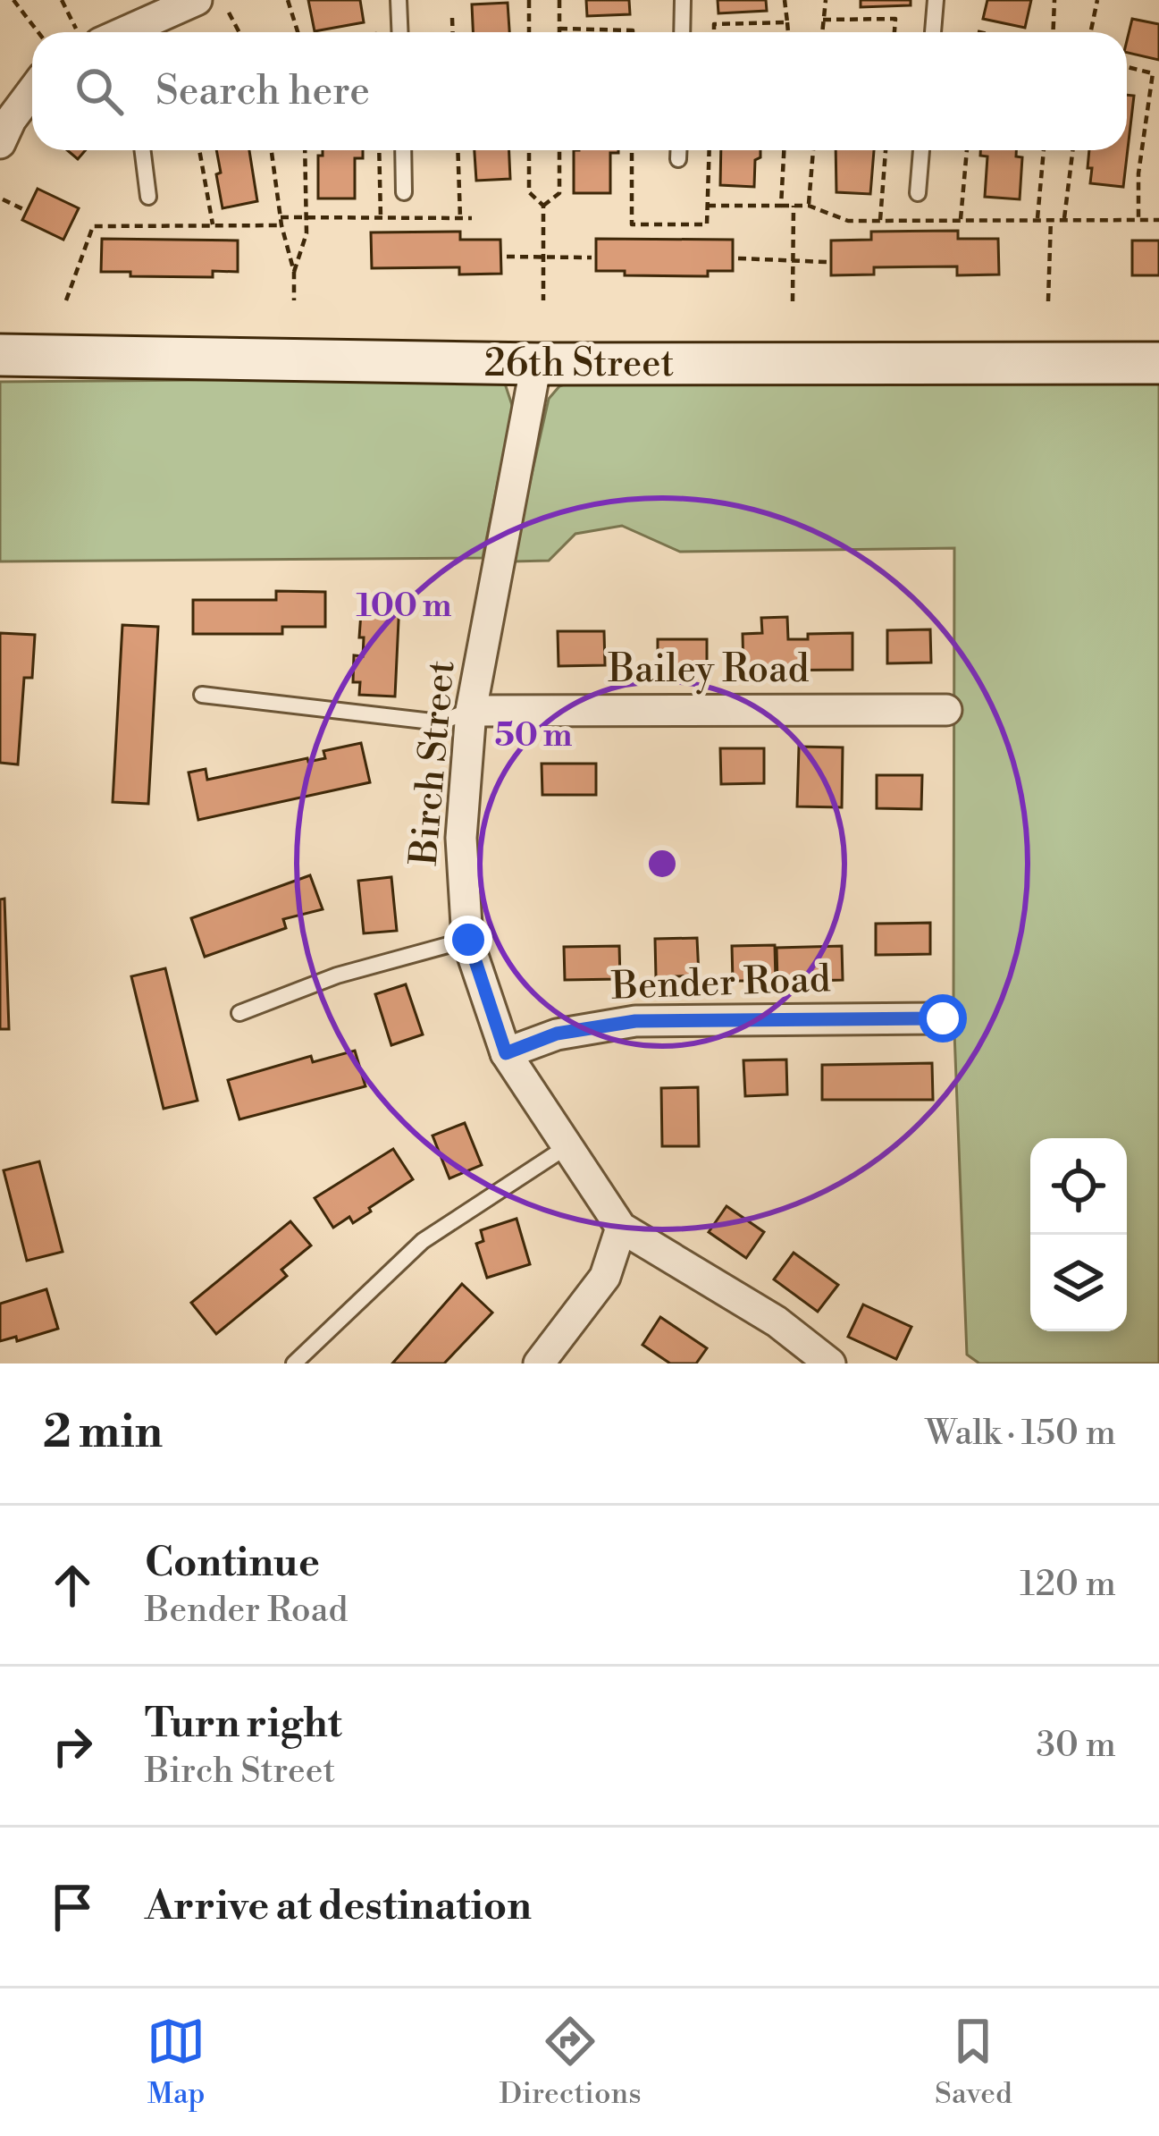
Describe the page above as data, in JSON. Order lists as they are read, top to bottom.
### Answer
{
  "streets": {
    "street": [
      "26th Street",
      "Bailey Road",
      "Birch Street",
      "Bender Road"
    ]
  },
  "crossings": [
    ["26th Street", "Birch Street"],
    ["Bailey Road", "Birch Street"],
    ["Birch Street", "Bender Road"]
  ],
  "page": {
    "search": "Search here",
    "heading": ["2 min", "Walk · 150 m"],
    "list": [
      ["Continue", "Bender Road", "120 m"],
      ["Turn right", "Birch Street", "30 m"],
      "Arrive at destination"
    ],
    "nav": ["Map", "Directions", "Saved"]
  },
  "rings": ["100 m", "50 m"]
}
